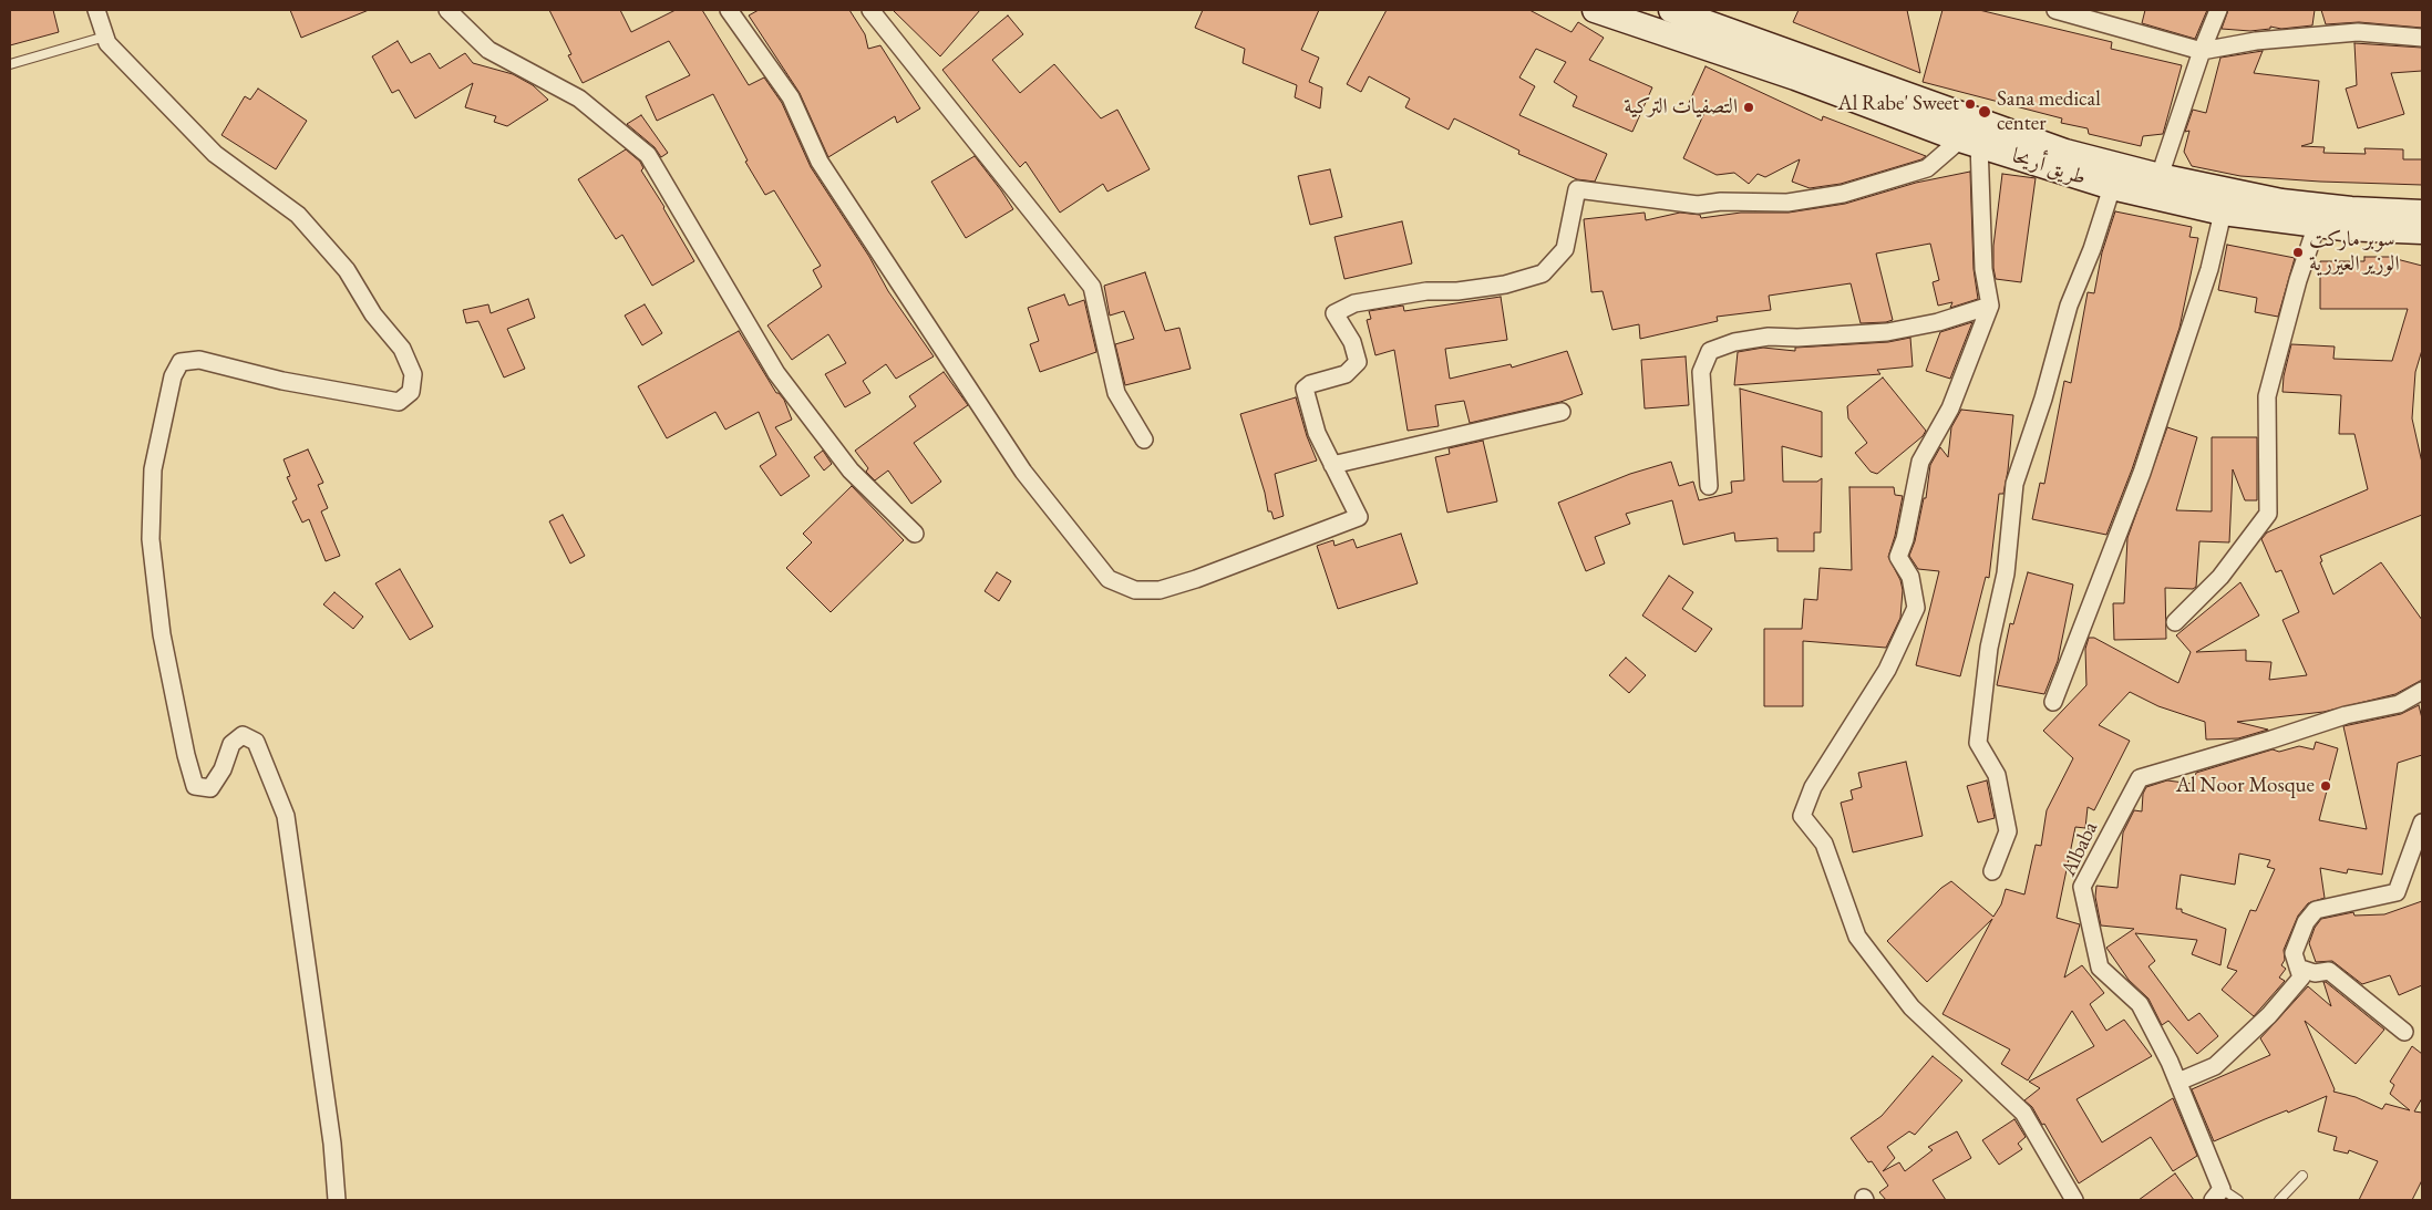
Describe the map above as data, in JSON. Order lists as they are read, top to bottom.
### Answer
{
  "streets": {
    "main road": ["طريق أريحا"],
    "street": ["Albaba"]
  },
  "places": [
    "Al Rabe' Sweet",
    "التصفيات التركية",
    "Sana medical center",
    "سوبر ماركت الوزير العيزرية",
    "Al Noor Mosque"
  ]
}
